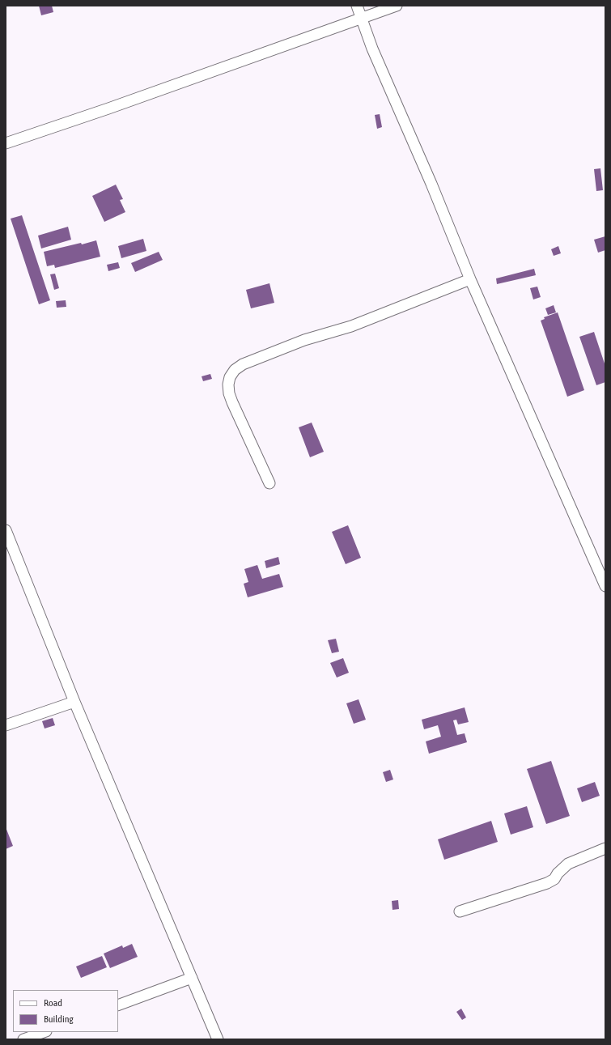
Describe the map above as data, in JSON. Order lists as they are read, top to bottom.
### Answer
{
  "legend": ["Road", "Building"]
}
